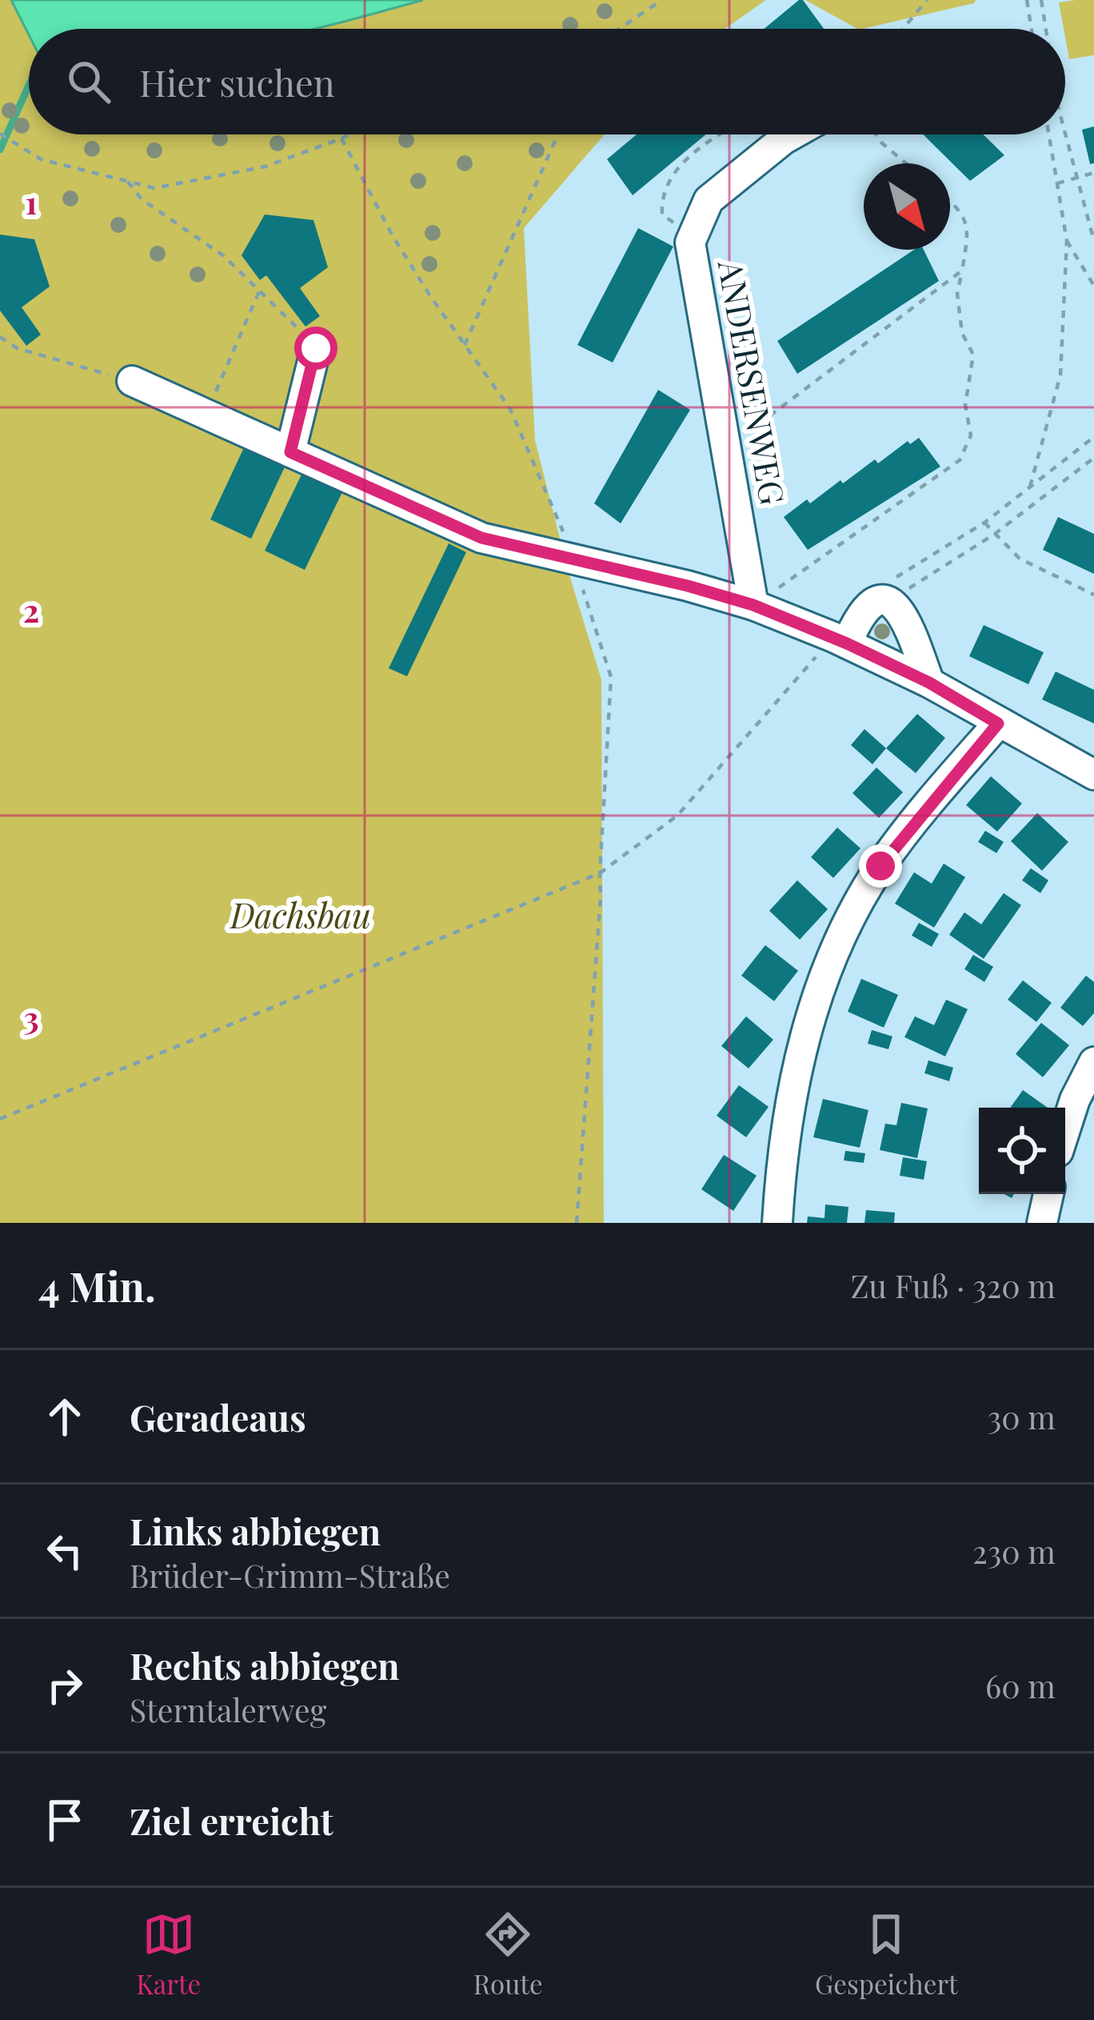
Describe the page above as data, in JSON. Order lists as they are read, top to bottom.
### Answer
{
  "streets": {
    "street": ["ANDERSENWEG"]
  },
  "parks": ["Dachsbau"],
  "north": "bottom right",
  "page": {
    "search": "Hier suchen",
    "heading": ["4 Min.", "Zu Fuß · 320 m"],
    "list": [
      ["Geradeaus", "30 m"],
      ["Links abbiegen", "Brüder-Grimm-Straße", "230 m"],
      ["Rechts abbiegen", "Sterntalerweg", "60 m"],
      "Ziel erreicht"
    ],
    "nav": ["Karte", "Route", "Gespeichert"]
  },
  "grid": {
    "rows": ["1", "2", "3"]
  }
}
